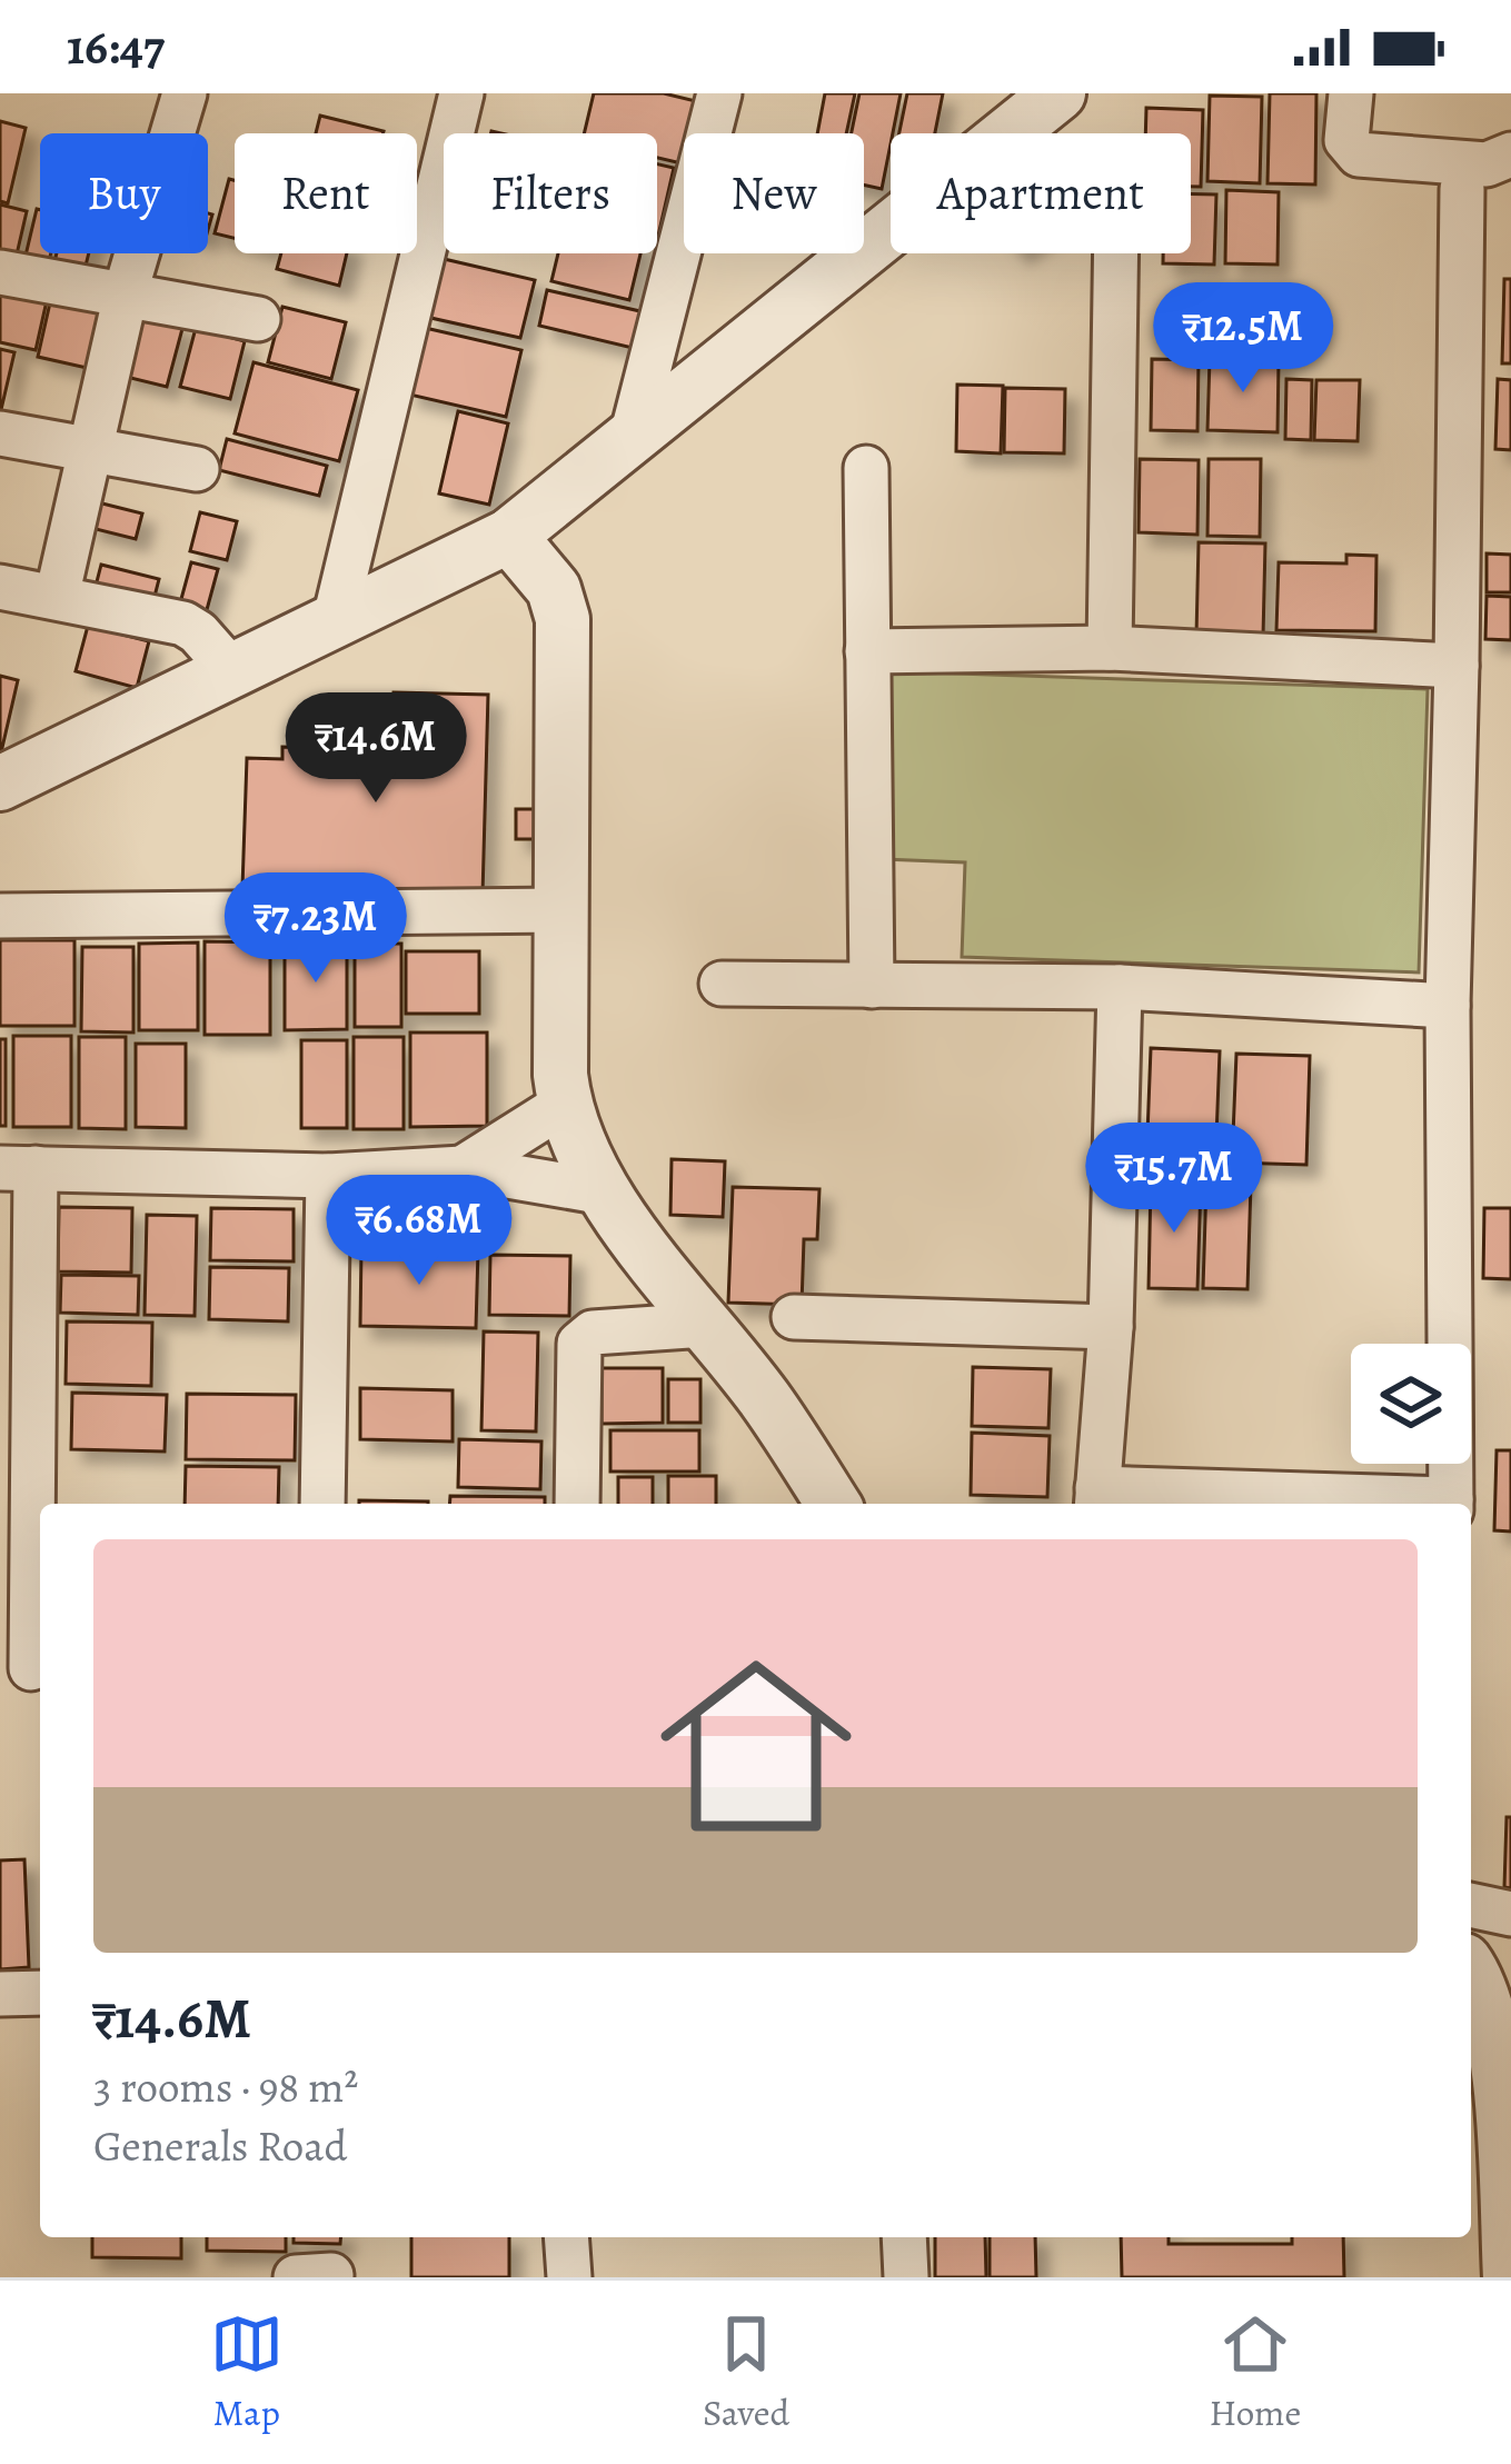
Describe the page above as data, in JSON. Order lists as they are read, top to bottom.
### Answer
{
  "page": {
    "status": "16:47",
    "chip": [
      "Buy",
      "Rent",
      "Filters",
      "New",
      "Apartment"
    ],
    "price": [
      "₹12.5M",
      "₹14.6M",
      "₹7.23M",
      "₹15.7M",
      "₹6.68M"
    ],
    "list": [
      {
        "name": "₹14.6M",
        "note": "3 rooms · 98 m² · Generals Road"
      }
    ],
    "tabs": ["Map", "Saved", "Home"]
  }
}
